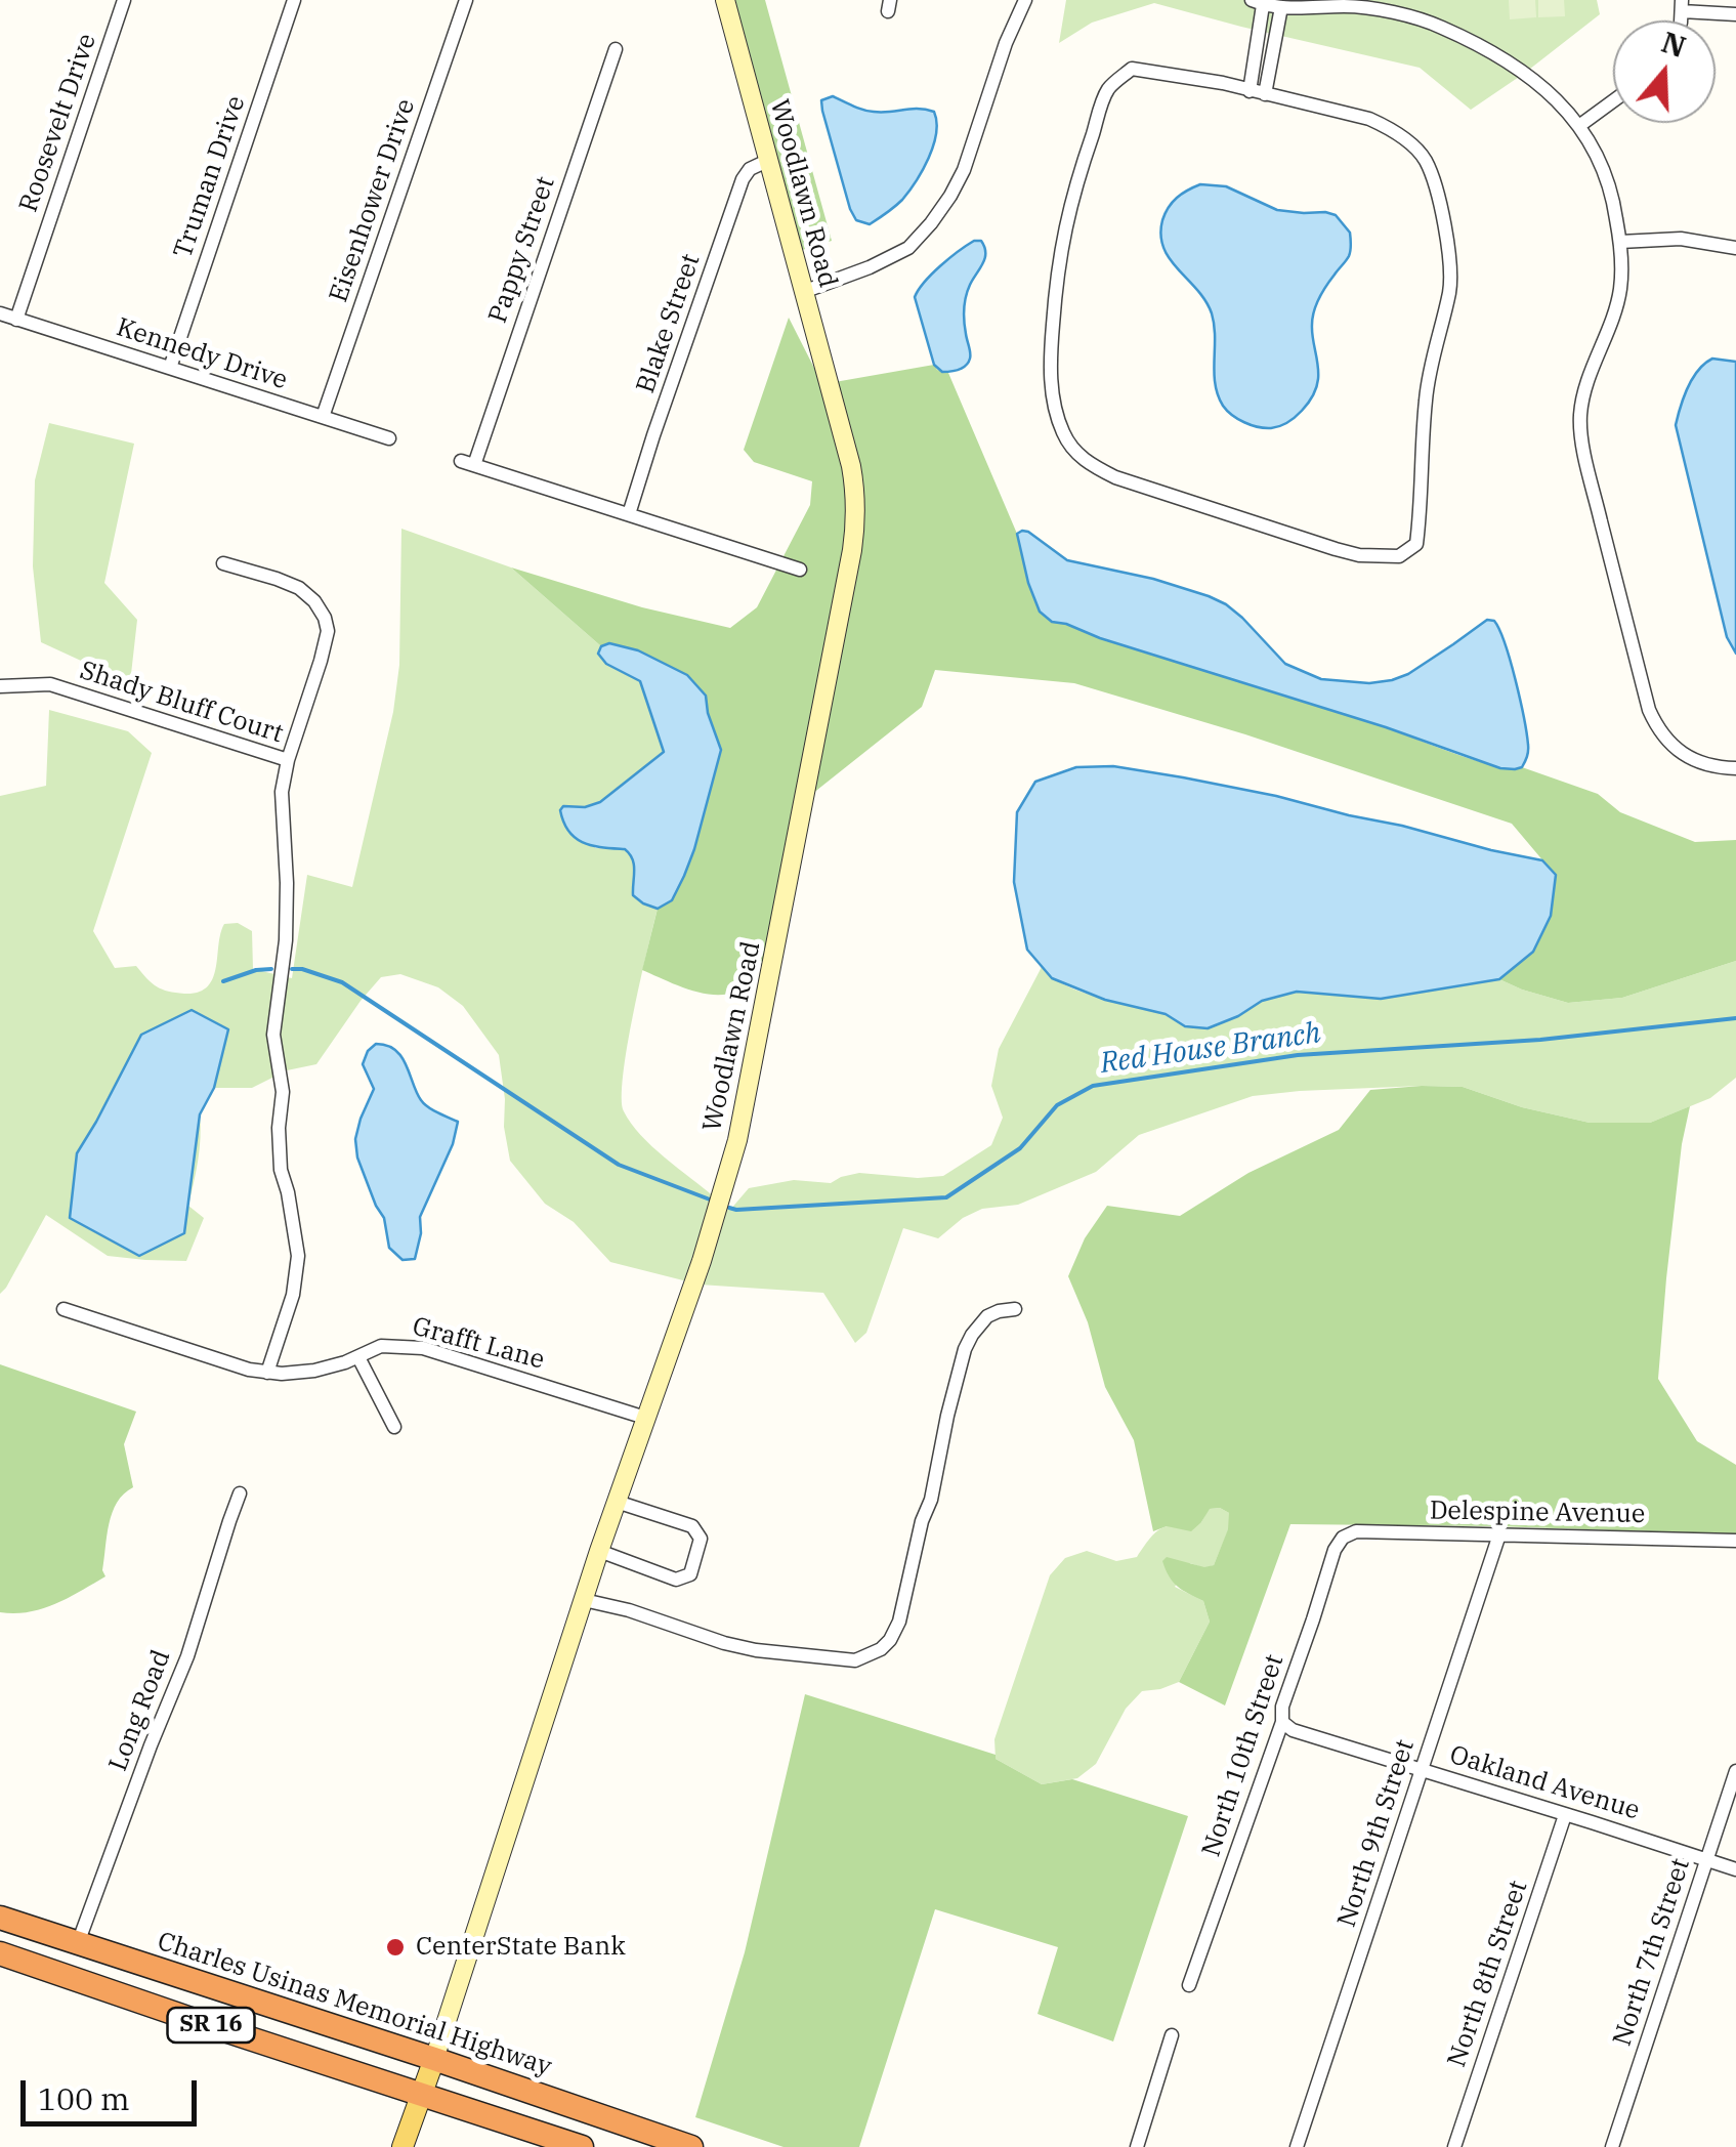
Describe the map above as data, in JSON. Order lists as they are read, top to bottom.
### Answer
{
  "streets": {
    "highway": ["Charles Usinas Memorial Highway", "SR 16"],
    "street": [
      "Roosevelt Drive",
      "Truman Drive",
      "Woodlawn Road",
      "Eisenhower Drive",
      "Pappy Street",
      "Blake Street",
      "Kennedy Drive",
      "Shady Bluff Court",
      "Grafft Lane",
      "Delespine Avenue",
      "Long Road",
      "North 10th Street",
      "Oakland Avenue",
      "North 9th Street",
      "North 7th Street",
      "North 8th Street"
    ]
  },
  "crossings": [
    ["Roosevelt Drive", "Kennedy Drive"],
    ["Truman Drive", "Kennedy Drive"],
    ["Woodlawn Road", "Blake Street"],
    ["Woodlawn Road", "Grafft Lane"],
    ["Woodlawn Road", "Charles Usinas Memorial Highway"],
    ["Eisenhower Drive", "Kennedy Drive"],
    ["Pappy Street", "Blake Street"],
    ["Delespine Avenue", "North 10th Street"],
    ["Delespine Avenue", "North 9th Street"],
    ["Long Road", "Charles Usinas Memorial Highway"],
    ["North 10th Street", "Oakland Avenue"],
    ["Oakland Avenue", "North 9th Street"],
    ["Oakland Avenue", "North 7th Street"],
    ["Oakland Avenue", "North 8th Street"]
  ],
  "water": ["Red House Branch"],
  "places": ["CenterState Bank"],
  "scale_bar": "100 m",
  "north": "top"
}
